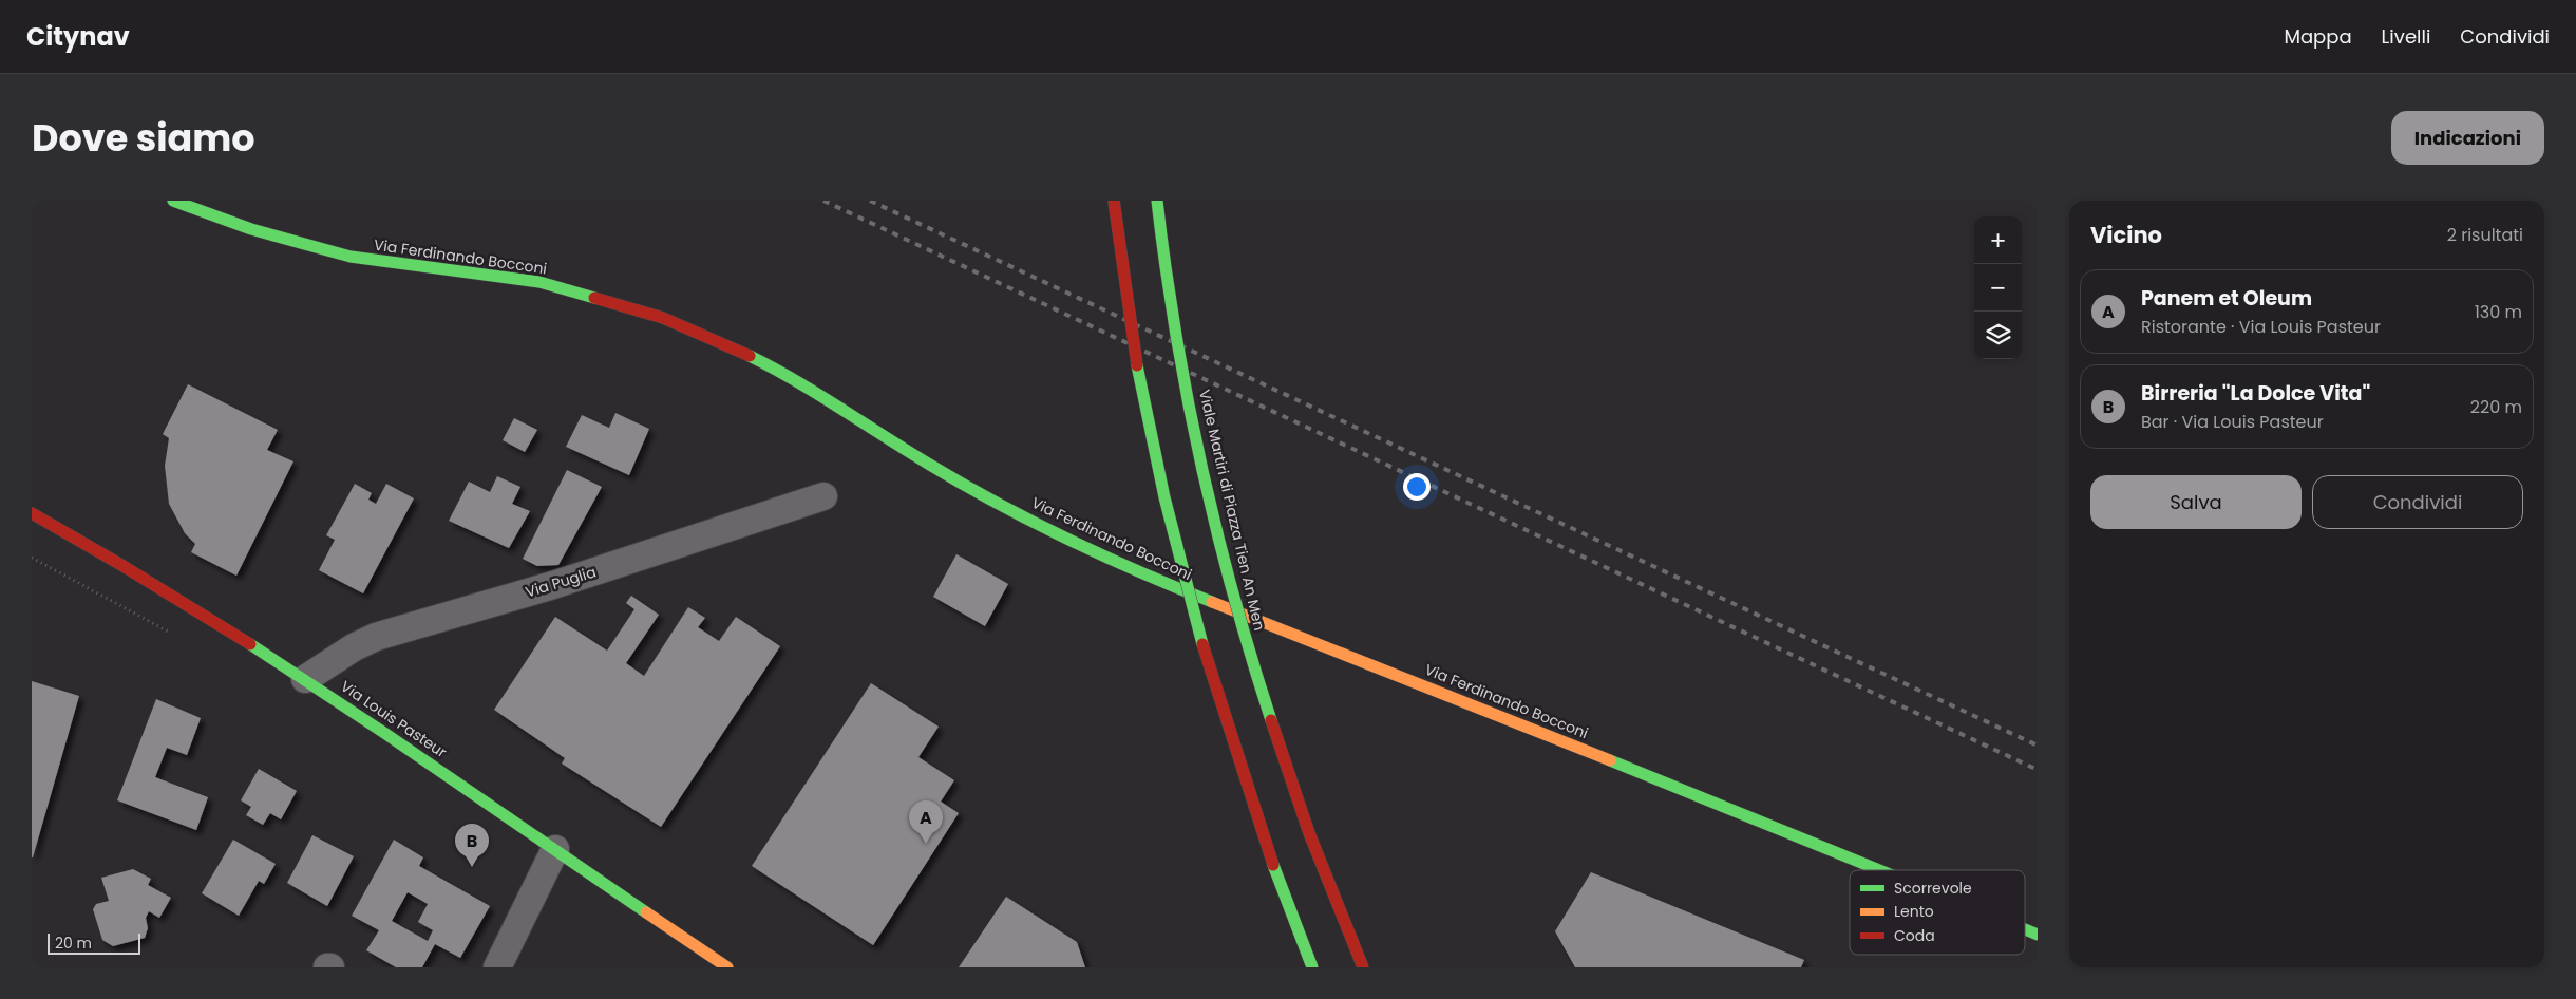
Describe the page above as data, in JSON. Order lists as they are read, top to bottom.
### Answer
{
  "streets": {
    "main road": ["Via Ferdinando Bocconi", "Viale Martiri di Piazza Tien An Men", "Via Louis Pasteur"],
    "street": ["Via Puglia"]
  },
  "crossings": [
    ["Via Puglia", "Via Louis Pasteur"]
  ],
  "legend": ["Scorrevole", "Lento", "Coda"],
  "scale_bar": "20 m",
  "page": {
    "header": "Citynav",
    "nav": ["Mappa", "Livelli", "Condividi"],
    "title": "Dove siamo",
    "buttons": [
      "Indicazioni",
      ["Salva", "Condividi"]
    ],
    "heading": ["Vicino", "2 risultati"],
    "map_buttons": ["+", "−"],
    "list": [
      {
        "mark": "A",
        "name": "Panem et Oleum",
        "note": "Ristorante · Via Louis Pasteur",
        "value": "130 m"
      },
      {
        "mark": "B",
        "name": "Birreria \"La Dolce Vita\"",
        "note": "Bar · Via Louis Pasteur",
        "value": "220 m"
      }
    ],
    "pins": ["A", "B"],
    "scale": "20 m"
  }
}
